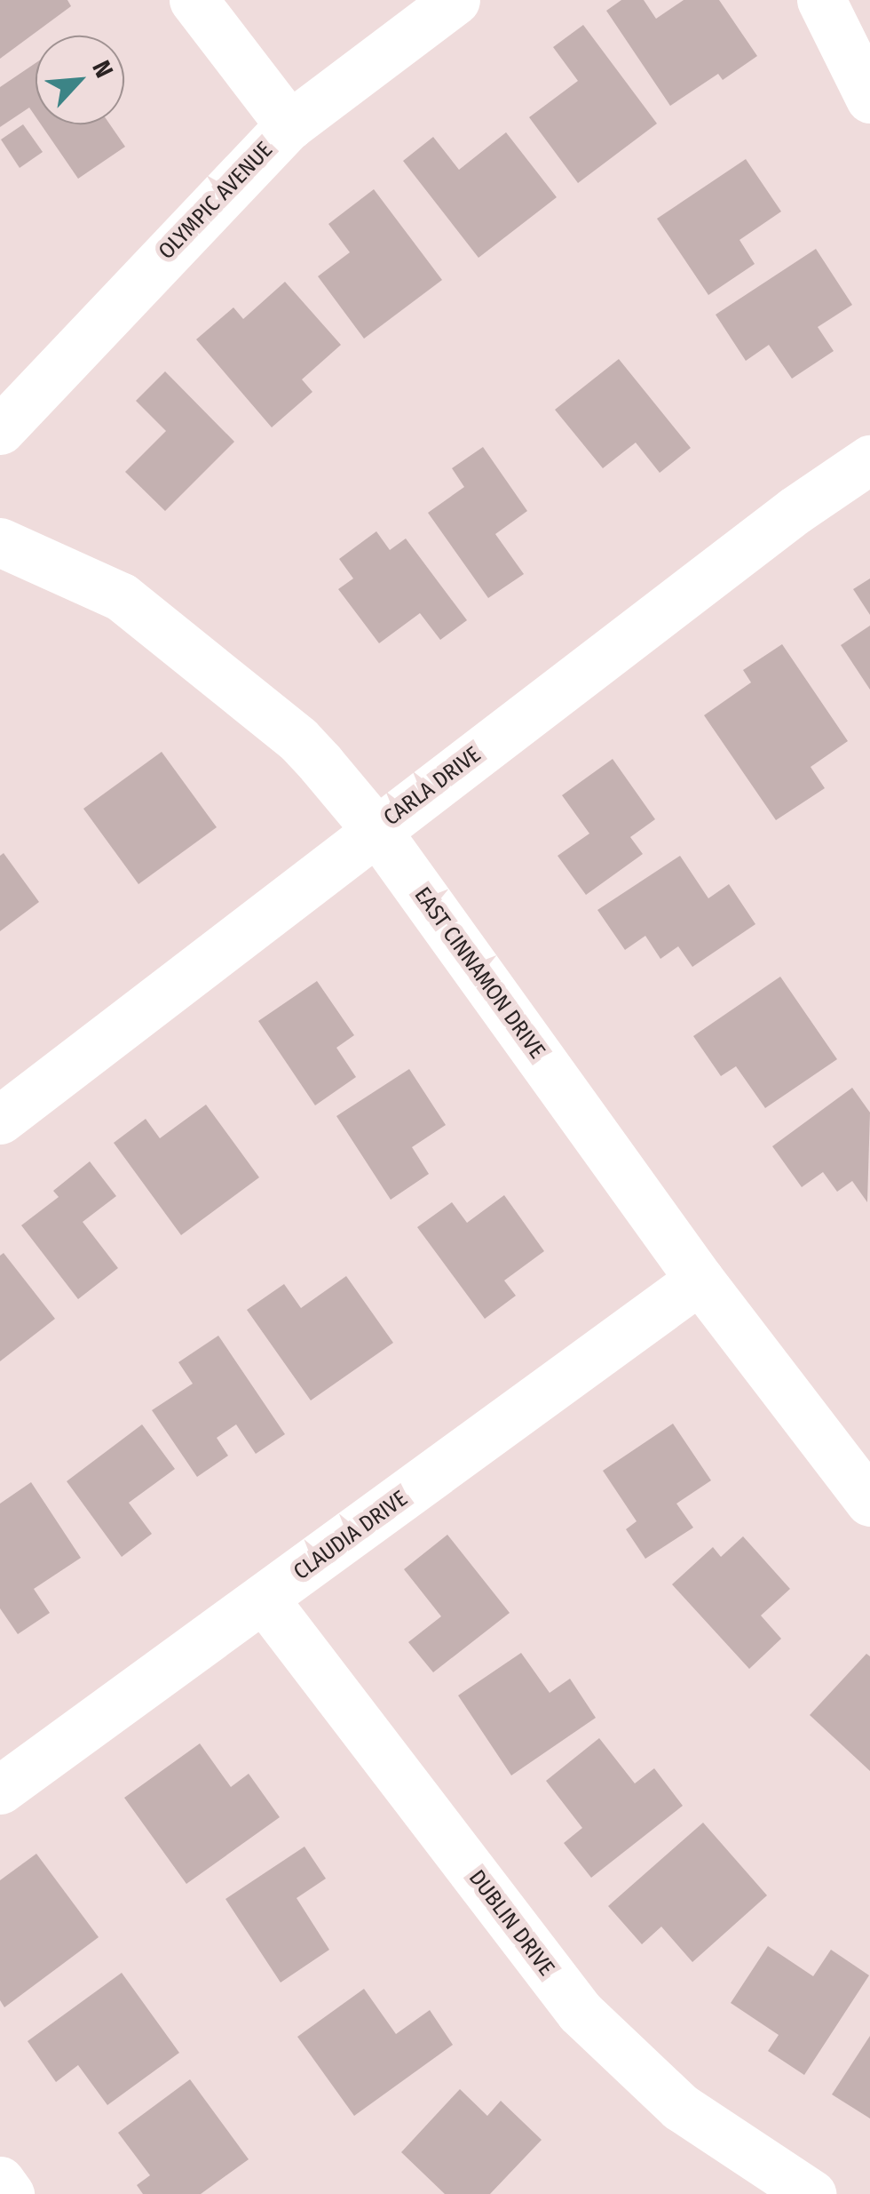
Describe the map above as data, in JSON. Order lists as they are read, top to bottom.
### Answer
{
  "streets": {
    "street": [
      "OLYMPIC AVENUE",
      "CARLA DRIVE",
      "EAST CINNAMON DRIVE",
      "CLAUDIA DRIVE",
      "DUBLIN DRIVE"
    ]
  },
  "crossings": [
    ["CARLA DRIVE", "EAST CINNAMON DRIVE"],
    ["EAST CINNAMON DRIVE", "CLAUDIA DRIVE"],
    ["CLAUDIA DRIVE", "DUBLIN DRIVE"]
  ],
  "north": "top right"
}
